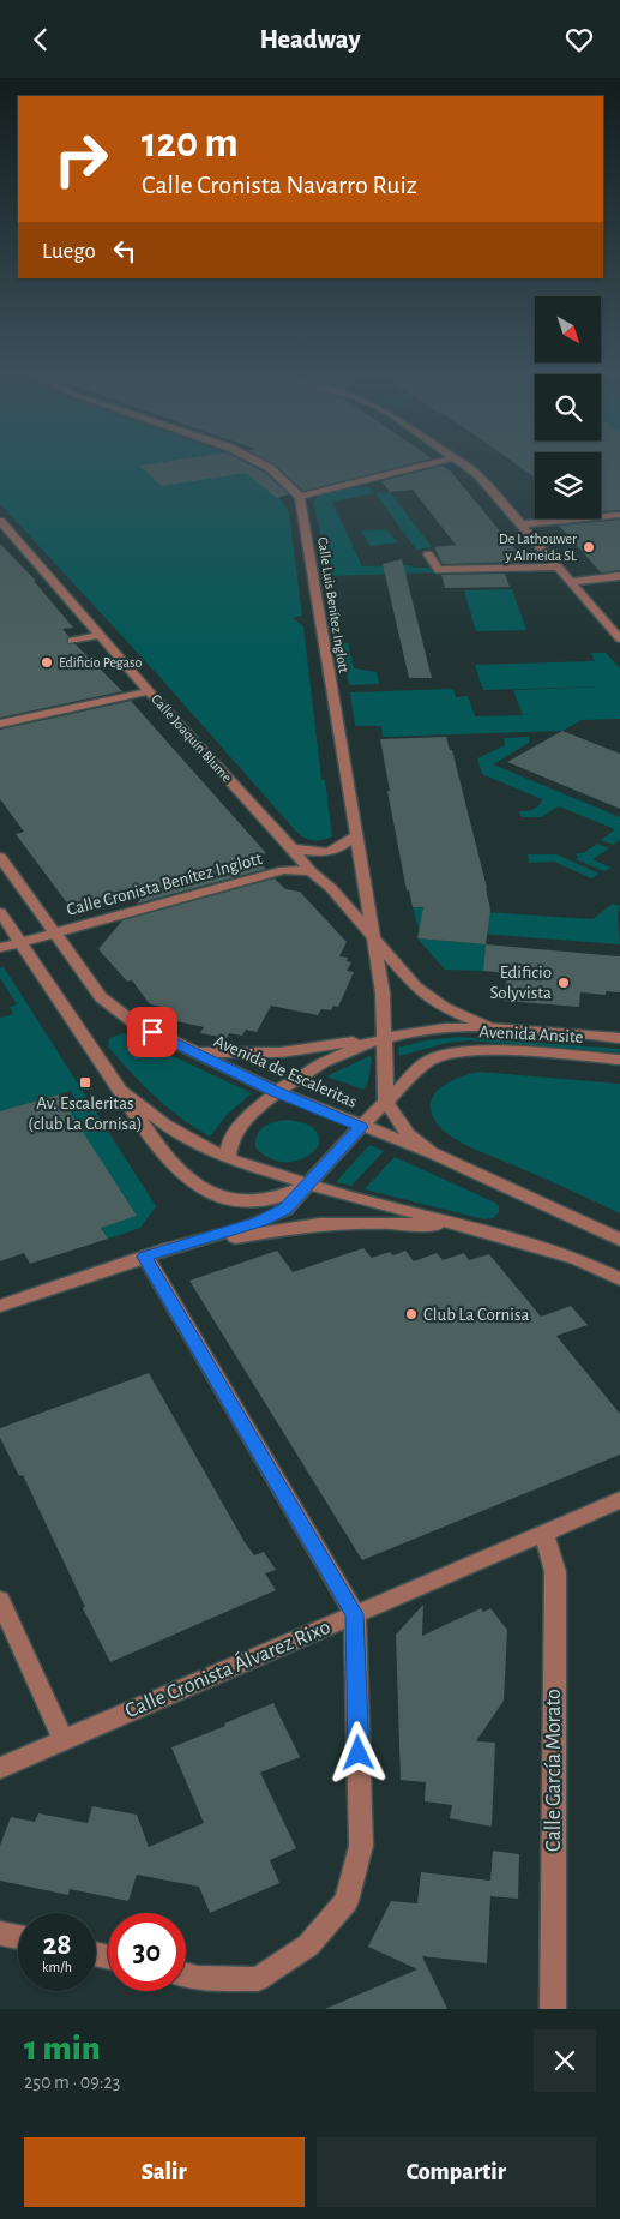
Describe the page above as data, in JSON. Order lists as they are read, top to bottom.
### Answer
{
  "streets": {
    "street": [
      "Calle Luis Benítez Inglott",
      "Calle Joaquín Blume",
      "Calle Cronista Benítez Inglott",
      "Avenida Ansite",
      "Avenida de Escaleritas",
      "Calle Cronista Álvarez Rixo",
      "Calle García Morato"
    ]
  },
  "crossings": [
    ["Calle Cronista Benítez Inglott", "Avenida de Escaleritas"],
    ["Avenida Ansite", "Avenida de Escaleritas"],
    ["Calle Cronista Álvarez Rixo", "Calle García Morato"]
  ],
  "places": {
    "other": [
      "De Lathouwer y Almeida SL",
      "Edificio Pegaso",
      "Edificio Solyvista",
      "Club La Cornisa"
    ],
    "transit": ["Av. Escaleritas (club La Cornisa)"]
  },
  "north": "bottom right",
  "page": {
    "header": "Headway",
    "turn": ["120 m", "Calle Cronista Navarro Ruiz"],
    "then": "Luego",
    "speed": "28 km/h",
    "limit": "30",
    "heading": ["1 min", "250 m · 09:23"],
    "buttons": ["Salir", "Compartir"]
  }
}
